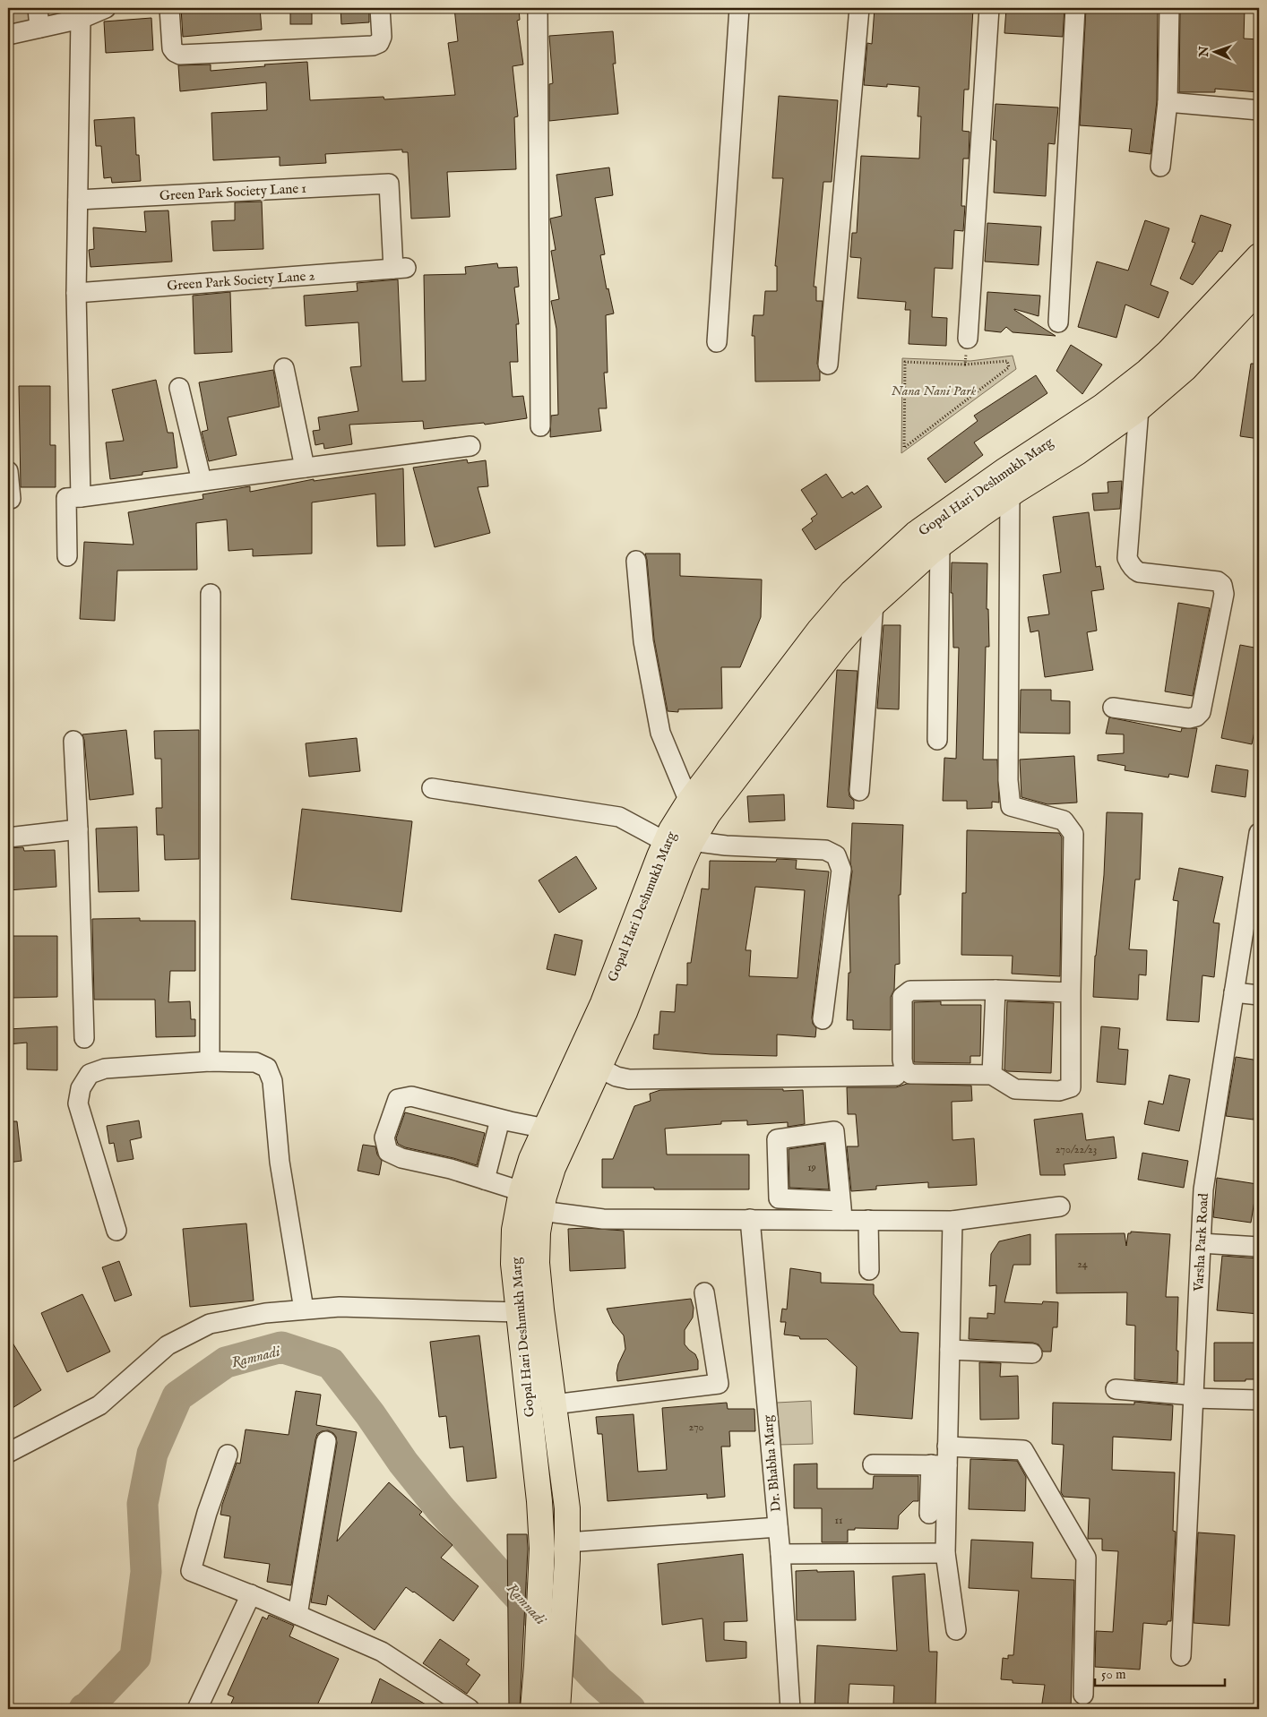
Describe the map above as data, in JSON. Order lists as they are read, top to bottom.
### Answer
{
  "streets": {
    "main road": ["Gopal Hari Deshmukh Marg"],
    "street": [
      "Green Park Society Lane 1",
      "Green Park Society Lane 2",
      "Varsha Park Road",
      "Dr. Bhabha Marg"
    ]
  },
  "crossings": [
    ["Green Park Society Lane 1", "Green Park Society Lane 2"]
  ],
  "water": ["Ramnadi"],
  "parks": ["Nana Nani Park"],
  "house_numbers": [
    "270/22/23",
    "19",
    "24",
    "270",
    "11"
  ],
  "scale_bar": "50 m",
  "north": "left"
}
